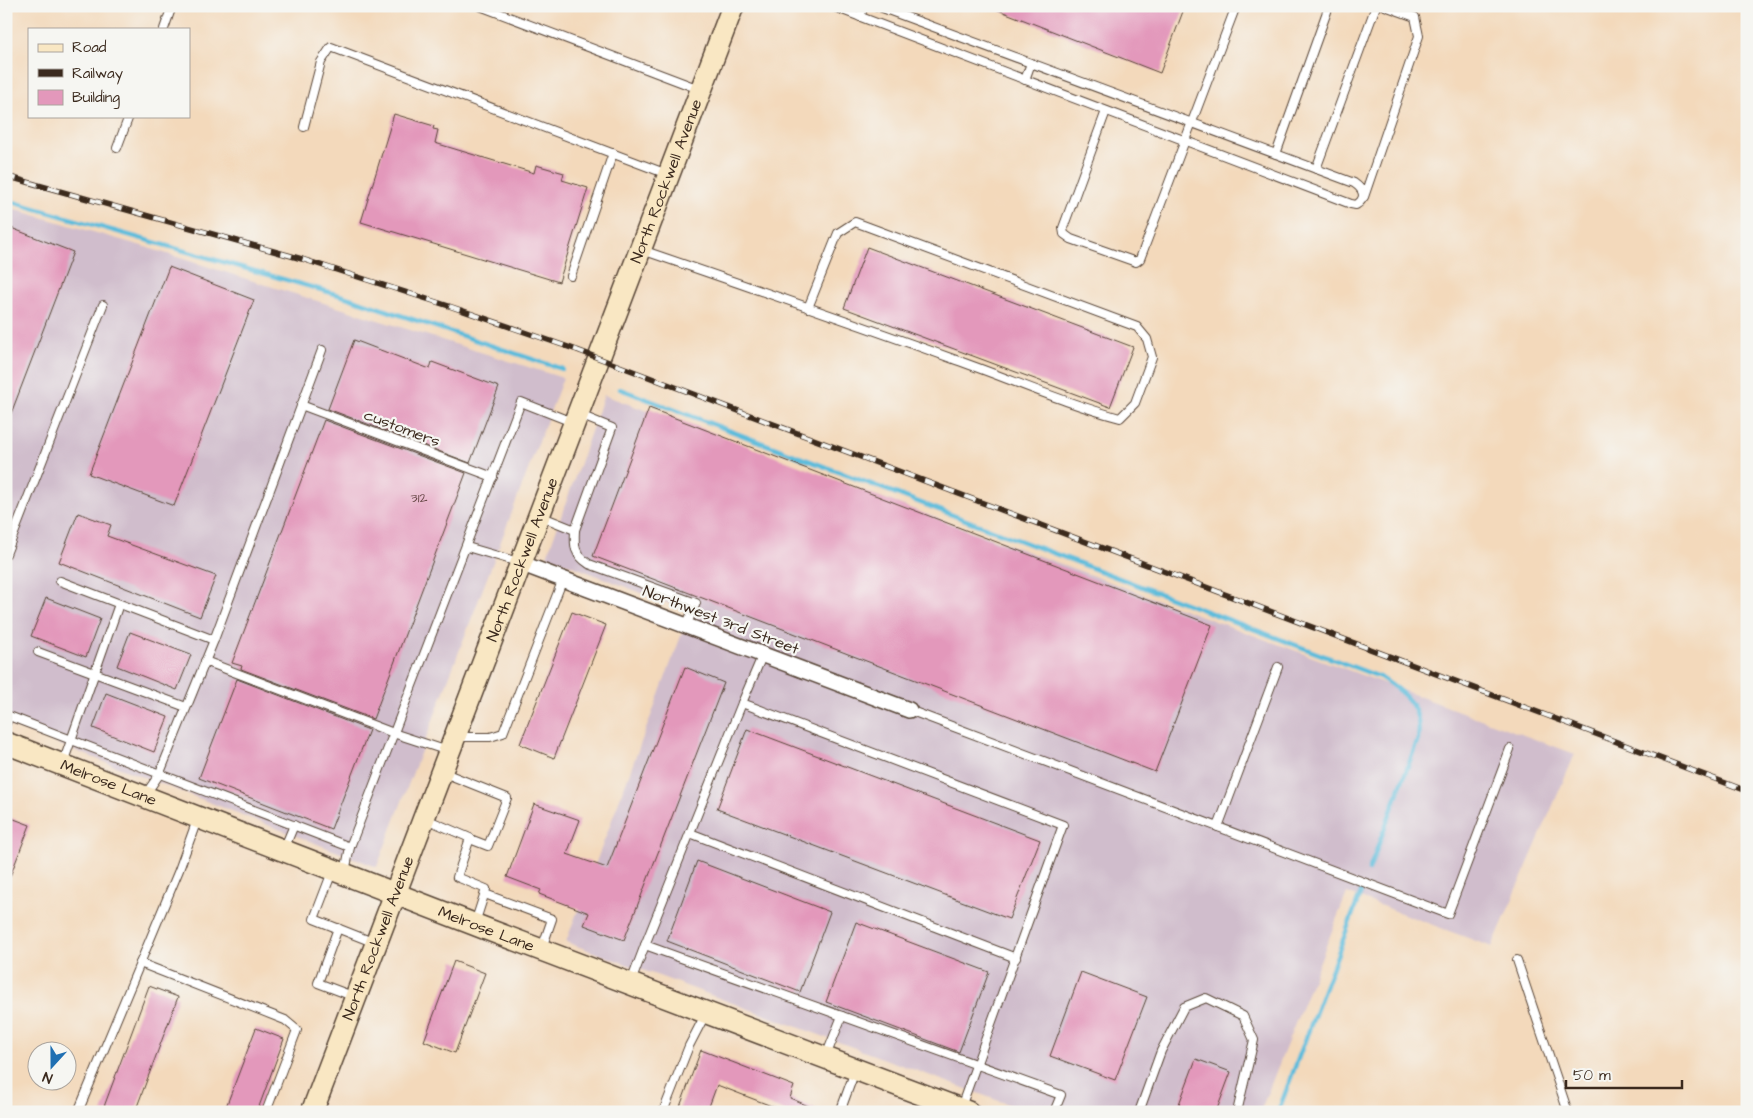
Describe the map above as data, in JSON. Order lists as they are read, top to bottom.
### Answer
{
  "streets": {
    "main road": ["North Rockwell Avenue", "Melrose Lane"],
    "street": ["Northwest 3rd Street"],
    "lane": ["customers"]
  },
  "crossings": [
    ["North Rockwell Avenue", "Northwest 3rd Street"],
    ["North Rockwell Avenue", "Melrose Lane"]
  ],
  "house_numbers": ["312"],
  "legend": ["Road", "Railway", "Building"],
  "scale_bar": "50 m",
  "north": "bottom"
}
